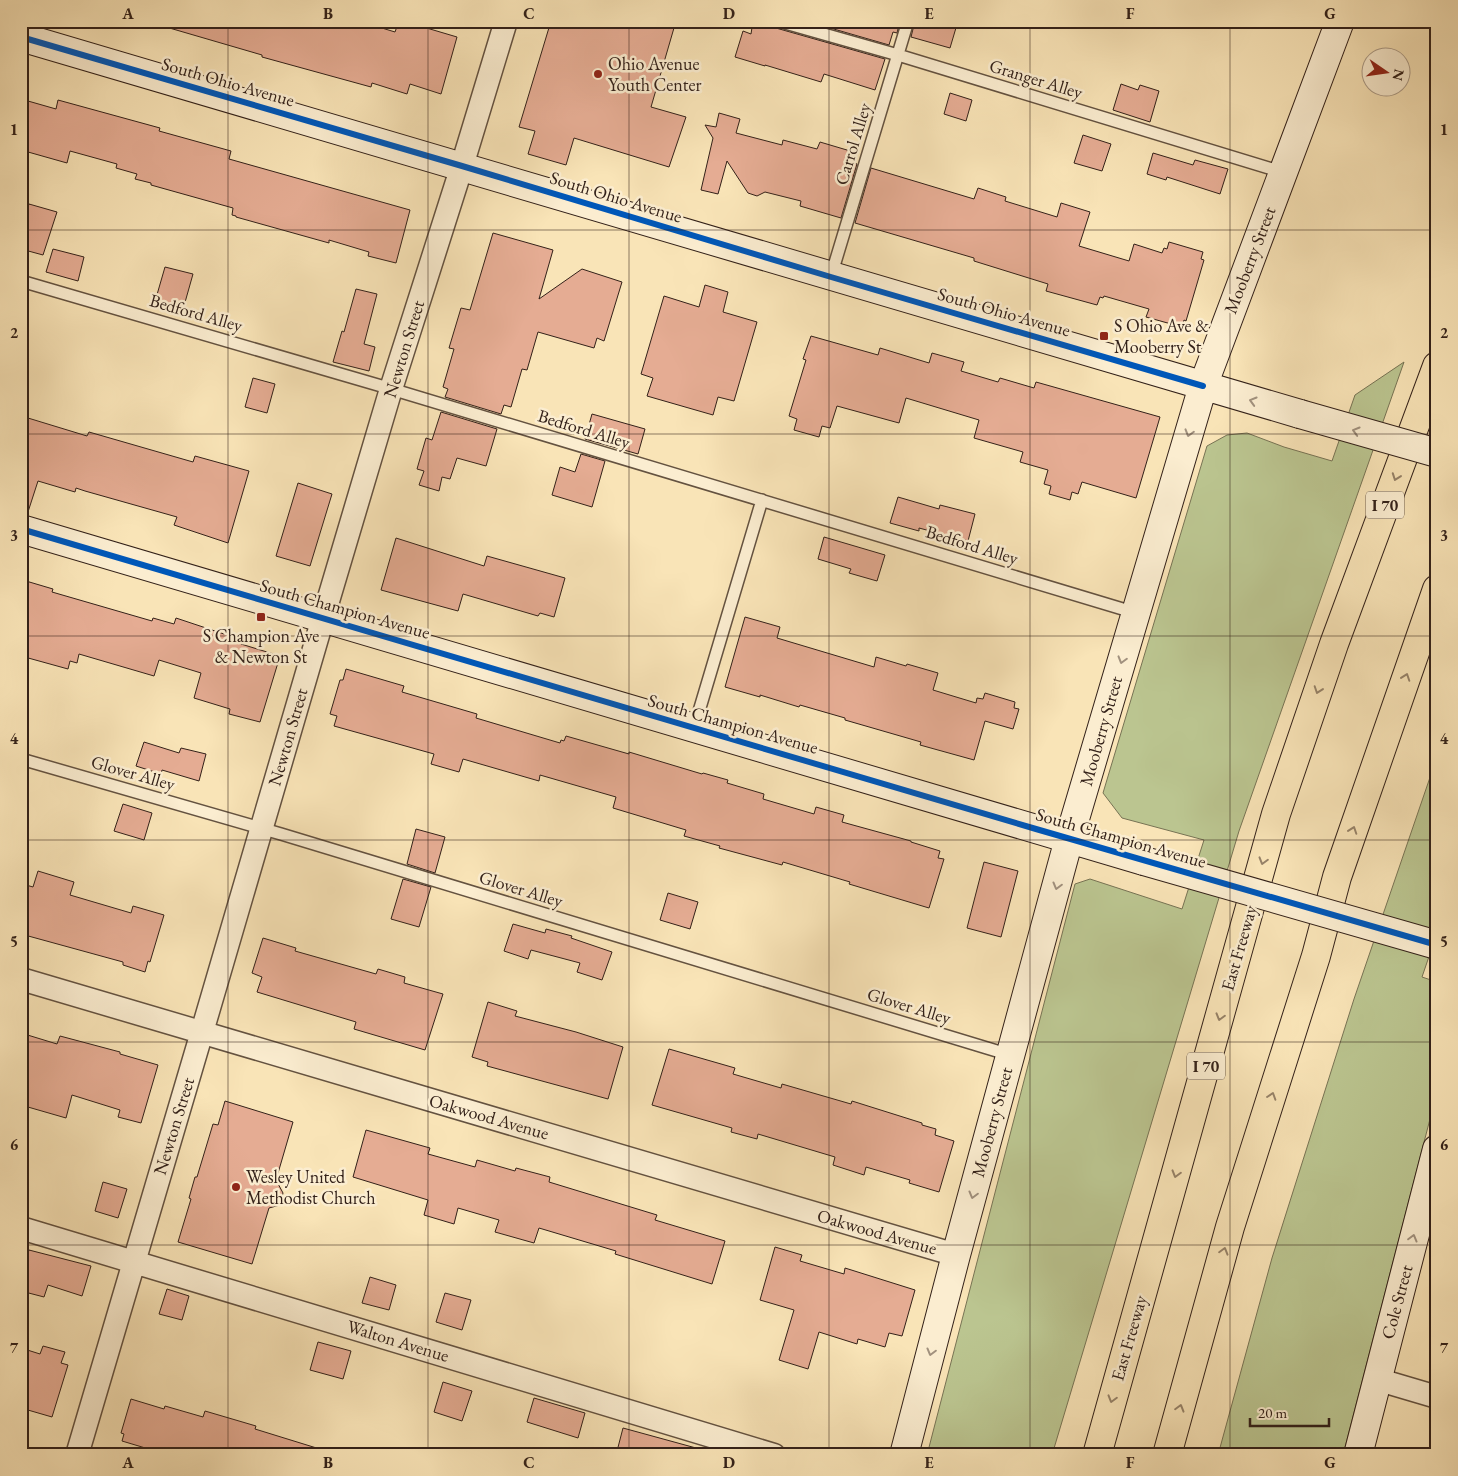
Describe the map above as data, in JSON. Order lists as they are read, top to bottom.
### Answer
{
  "streets": {
    "highway": ["I 70", "East Freeway"],
    "street": [
      "South Ohio Avenue",
      "Mooberry Street",
      "Newton Street",
      "South Champion Avenue",
      "Oakwood Avenue",
      "Cole Street",
      "Walton Avenue"
    ],
    "lane": [
      "Granger Alley",
      "Carrol Alley",
      "Bedford Alley",
      "Glover Alley"
    ]
  },
  "crossings": [
    ["Granger Alley", "Carrol Alley"],
    ["Granger Alley", "Mooberry Street"],
    ["South Ohio Avenue", "Carrol Alley"],
    ["South Ohio Avenue", "Mooberry Street"],
    ["South Ohio Avenue", "Newton Street"],
    ["Mooberry Street", "Bedford Alley"],
    ["Mooberry Street", "South Champion Avenue"],
    ["Mooberry Street", "Glover Alley"],
    ["Mooberry Street", "Oakwood Avenue"],
    ["Bedford Alley", "Newton Street"],
    ["Newton Street", "South Champion Avenue"],
    ["Newton Street", "Glover Alley"],
    ["Newton Street", "Oakwood Avenue"],
    ["Newton Street", "Walton Avenue"]
  ],
  "one_way": ["Mooberry Street", "Cole Street"],
  "places": {
    "other": ["Ohio Avenue Youth Center", "Wesley United Methodist Church"],
    "transit": ["S Ohio Ave & Mooberry St", "S Champion Ave & Newton St"]
  },
  "scale_bar": "20 m",
  "north": "right",
  "grid": {
    "columns": [
      "A",
      "B",
      "C",
      "D",
      "E",
      "F",
      "G"
    ],
    "rows": [
      "1",
      "2",
      "3",
      "4",
      "5",
      "6",
      "7"
    ]
  }
}
